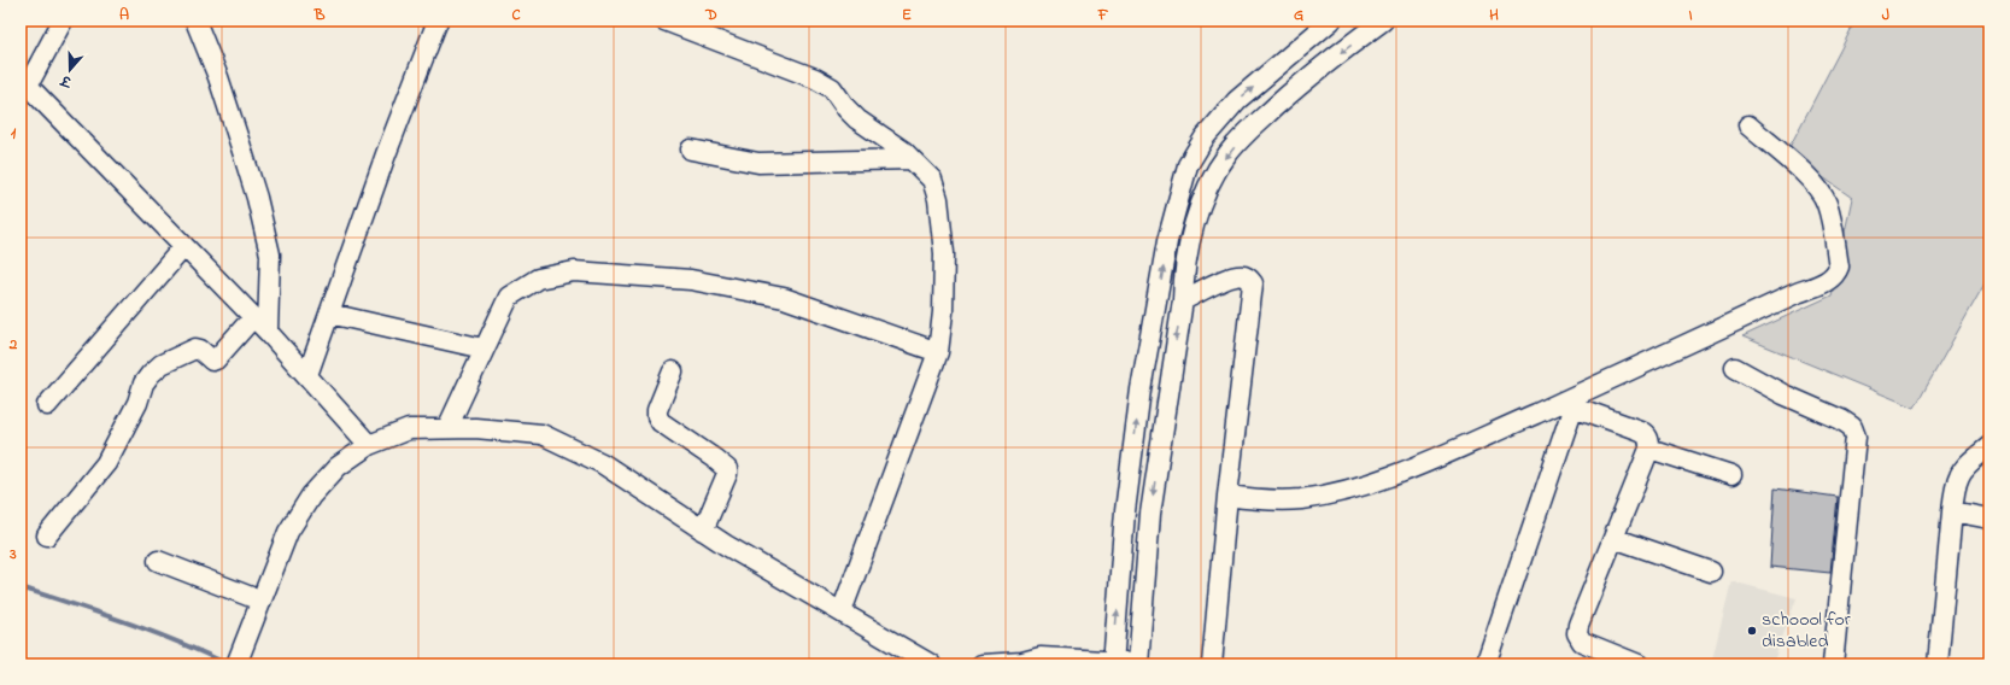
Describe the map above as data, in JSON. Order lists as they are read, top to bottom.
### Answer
{
  "places": ["schoool for disabled"],
  "north": "bottom",
  "grid": {
    "columns": [
      "A",
      "B",
      "C",
      "D",
      "E",
      "F",
      "G",
      "H",
      "I",
      "J"
    ],
    "rows": ["1", "2", "3"]
  }
}
